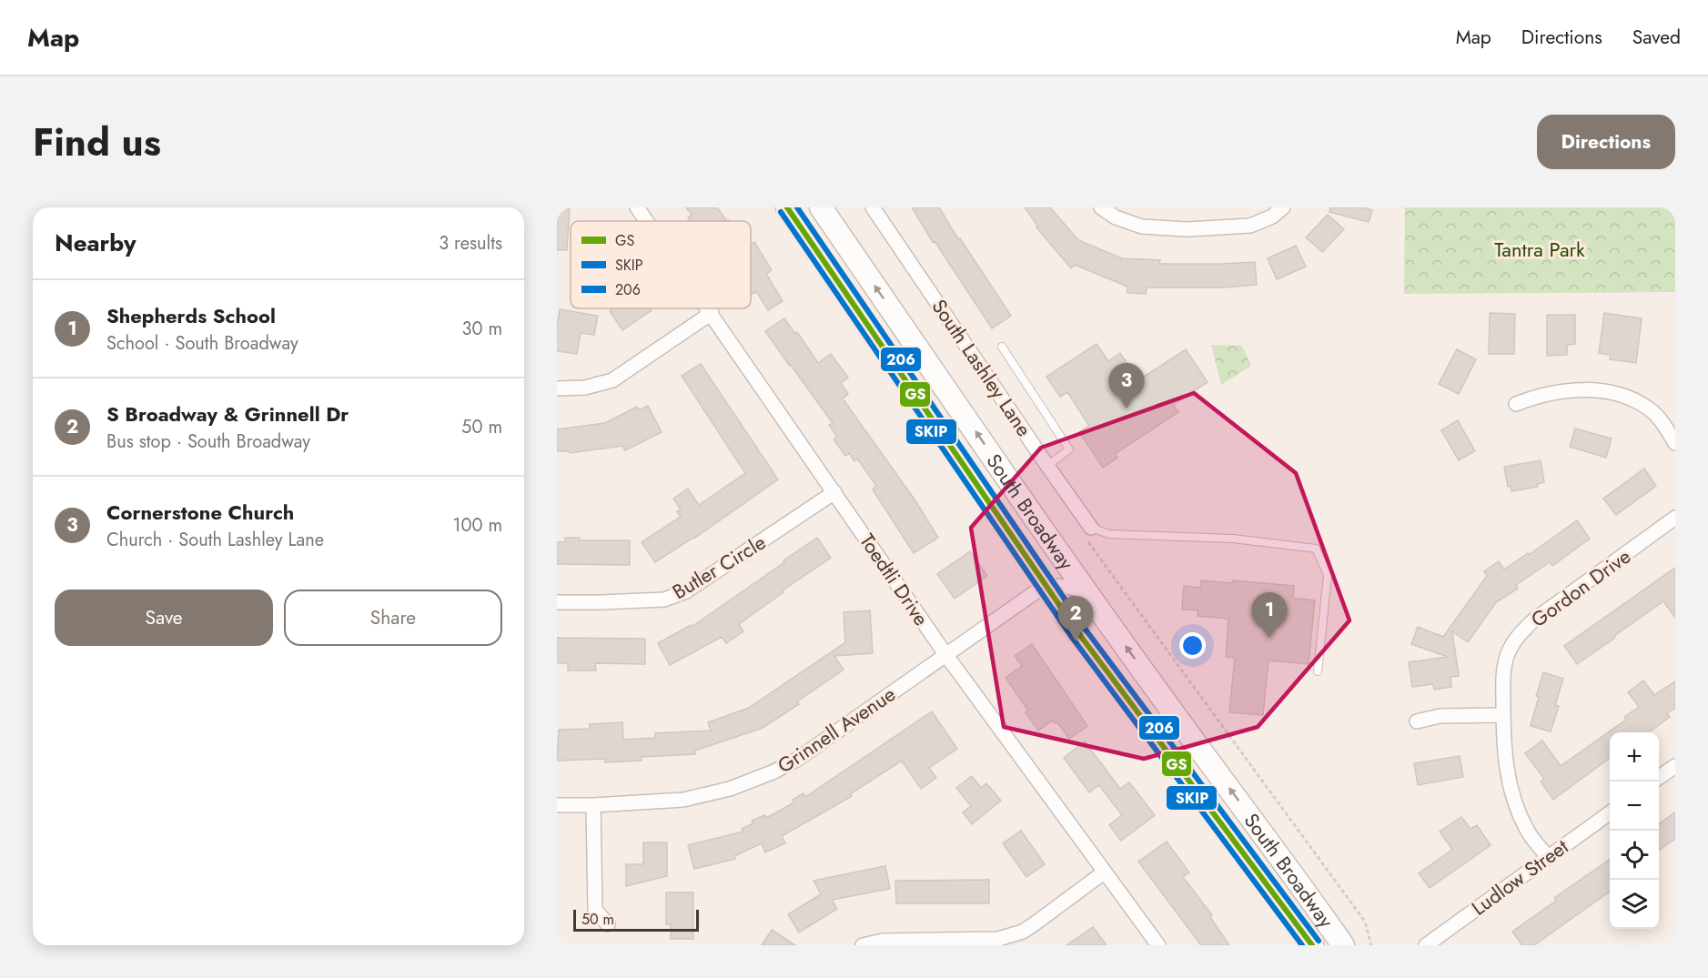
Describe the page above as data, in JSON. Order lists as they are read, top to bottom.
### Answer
{
  "streets": {
    "highway": ["South Broadway"],
    "street": [
      "South Lashley Lane",
      "Butler Circle",
      "Toedtli Drive",
      "Gordon Drive",
      "Grinnell Avenue",
      "Ludlow Street"
    ]
  },
  "crossings": [
    ["South Broadway", "Grinnell Avenue"],
    ["Butler Circle", "Toedtli Drive"],
    ["Toedtli Drive", "Grinnell Avenue"],
    ["Gordon Drive", "Ludlow Street"]
  ],
  "parks": ["Tantra Park"],
  "lines": ["transit line GS", "transit line 206", "transit line SKIP"],
  "legend": ["GS", "SKIP", "206"],
  "scale_bar": "50 m",
  "page": {
    "header": "Map",
    "nav": ["Map", "Directions", "Saved"],
    "title": "Find us",
    "buttons": [
      "Directions",
      ["Save", "Share"]
    ],
    "heading": ["Nearby", "3 results"],
    "list": [
      {
        "mark": "1",
        "name": "Shepherds School",
        "note": "School · South Broadway",
        "value": "30 m"
      },
      {
        "mark": "2",
        "name": "S Broadway & Grinnell Dr",
        "note": "Bus stop · South Broadway",
        "value": "50 m"
      },
      {
        "mark": "3",
        "name": "Cornerstone Church",
        "note": "Church · South Lashley Lane",
        "value": "100 m"
      }
    ],
    "pins": ["3", "1", "2"],
    "map_buttons": ["+", "−"],
    "scale": "50 m"
  }
}
